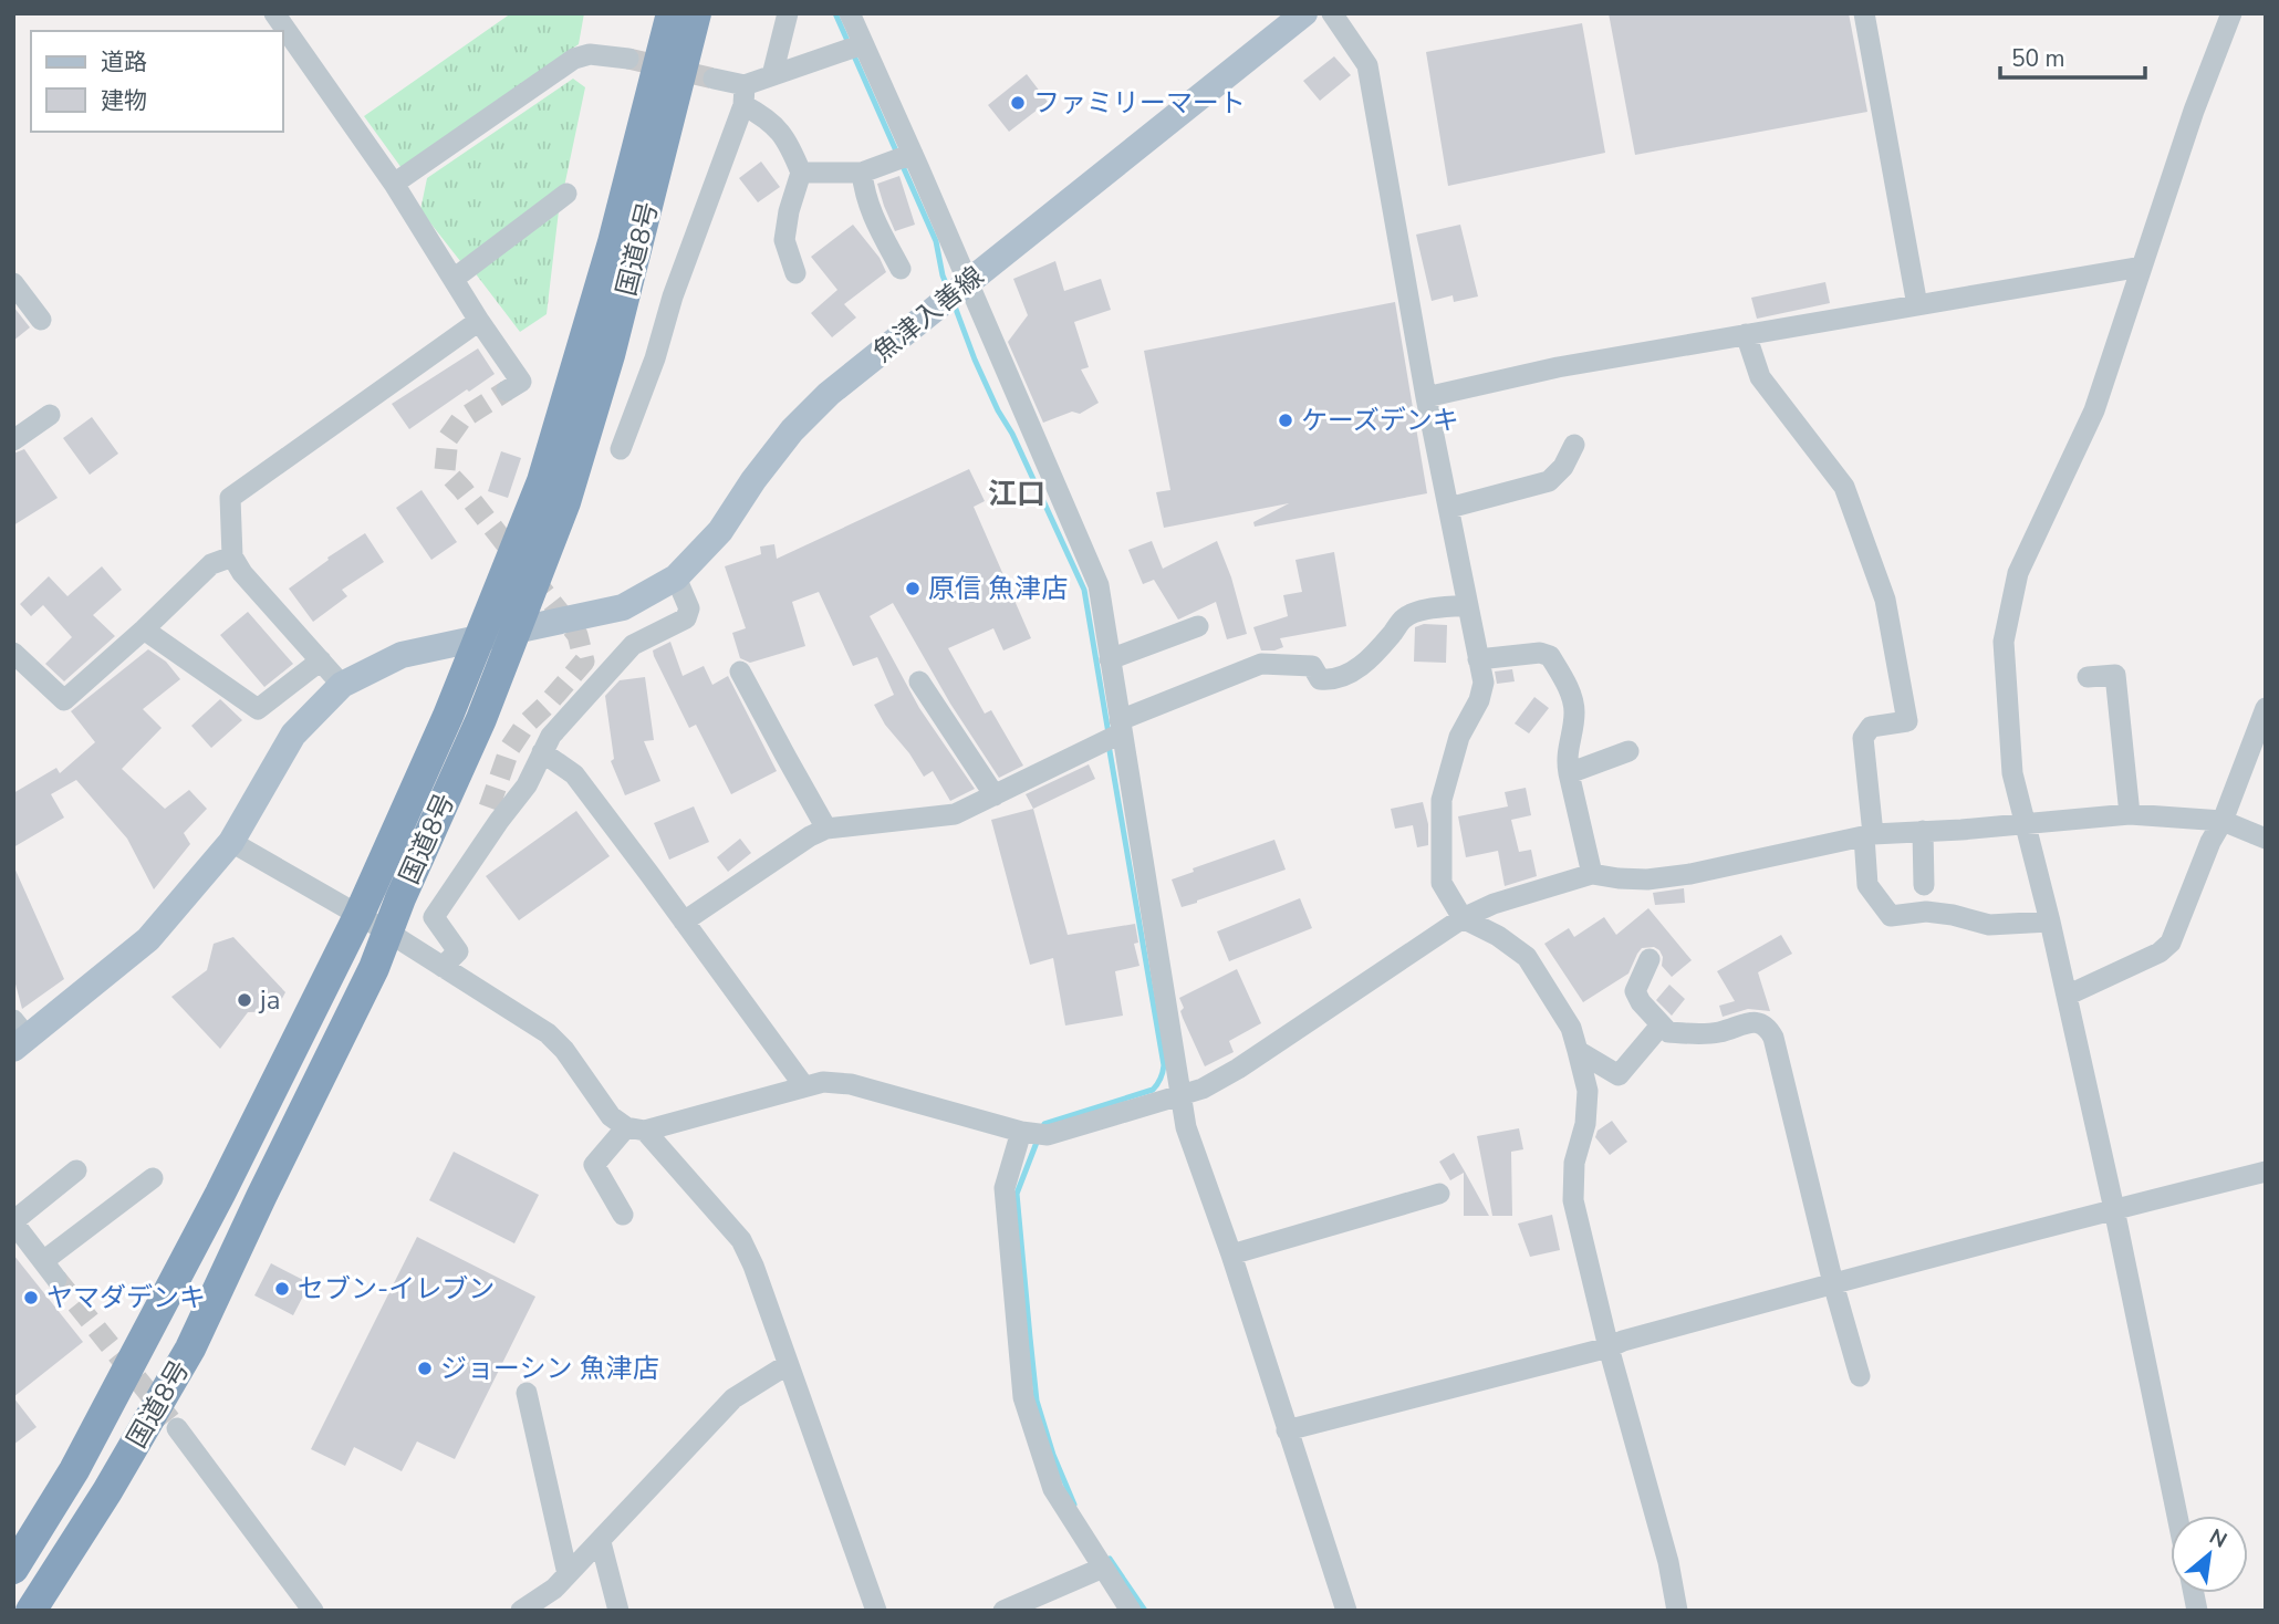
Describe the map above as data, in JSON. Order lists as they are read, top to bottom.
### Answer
{
  "streets": {
    "highway": ["国道8号"],
    "main road": ["魚津入善線"]
  },
  "crossings": [
    ["国道8号", "魚津入善線"]
  ],
  "districts": ["江口"],
  "places": [
    "ファミリーマート",
    "ケーズデンキ",
    "原信 魚津店",
    "ja",
    "セブン-イレブン",
    "ヤマダデンキ",
    "ジョーシン 魚津店"
  ],
  "legend": ["道路", "建物"],
  "scale_bar": "50 m",
  "north": "top right"
}
